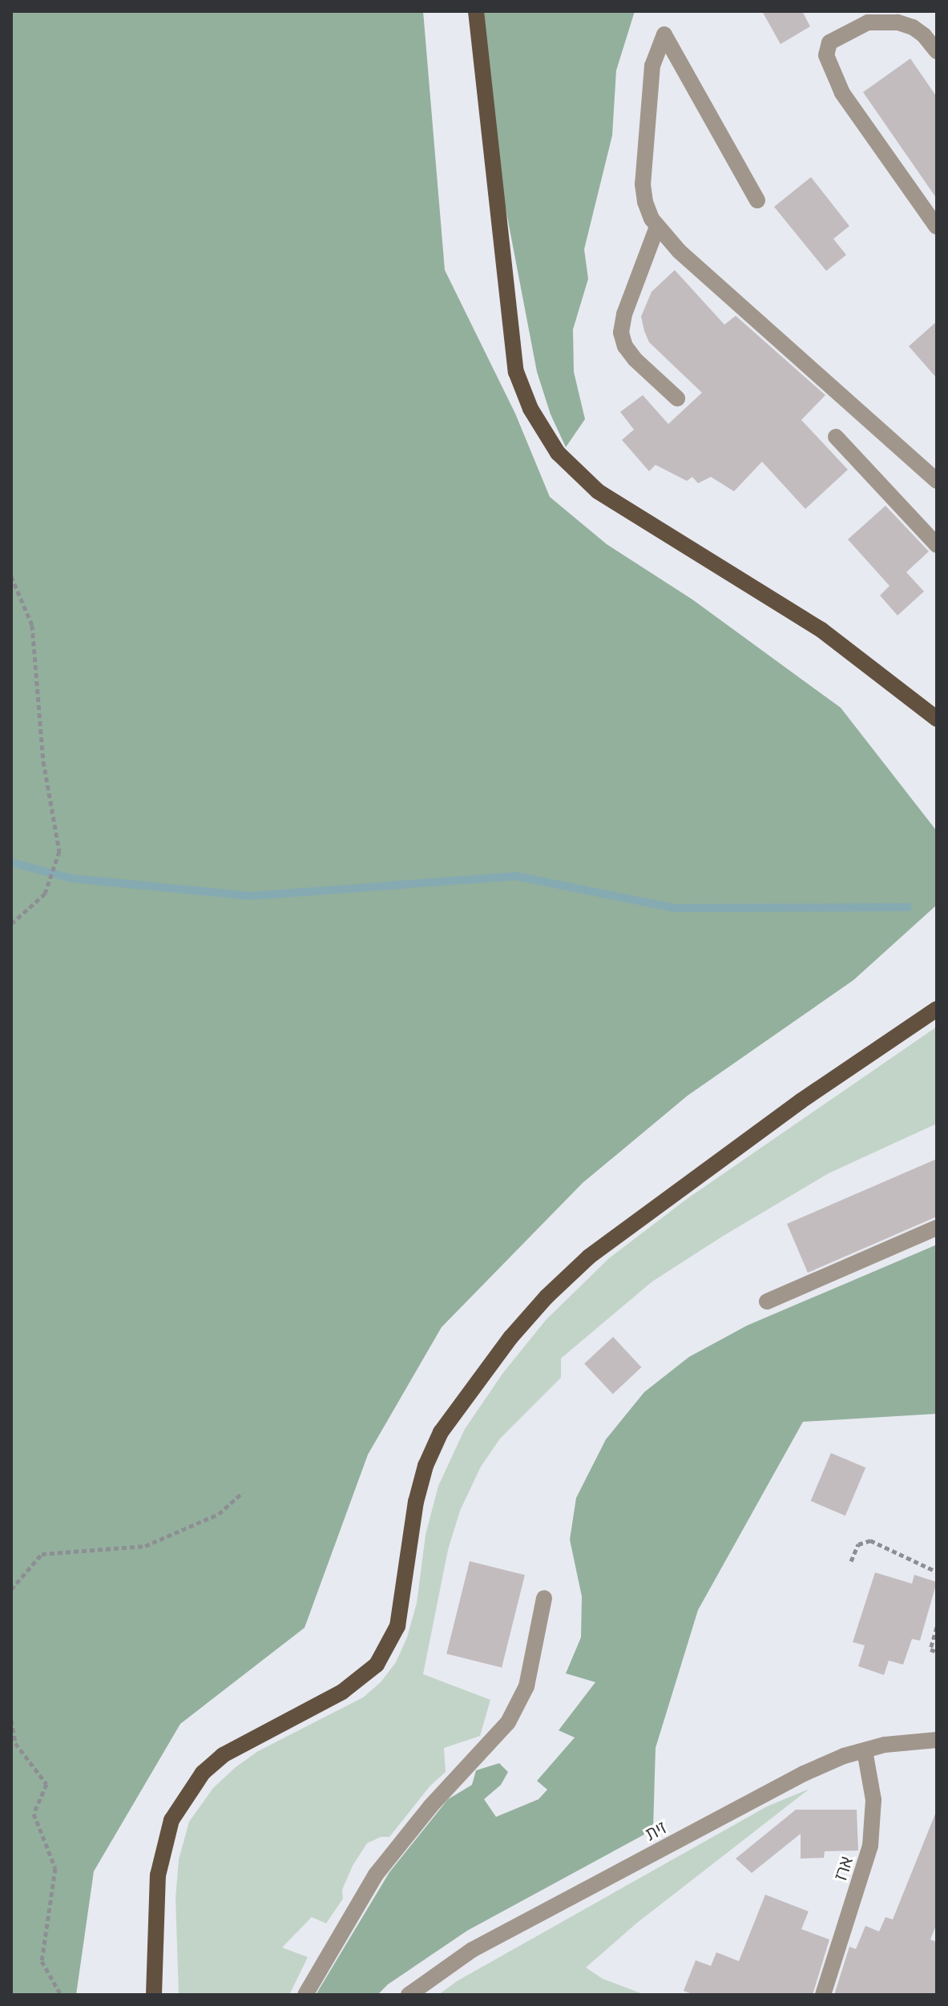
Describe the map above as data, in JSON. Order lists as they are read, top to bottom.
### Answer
{
  "streets": {
    "street": ["זית", "ארז"]
  },
  "crossings": [
    ["זית", "ארז"]
  ]
}
